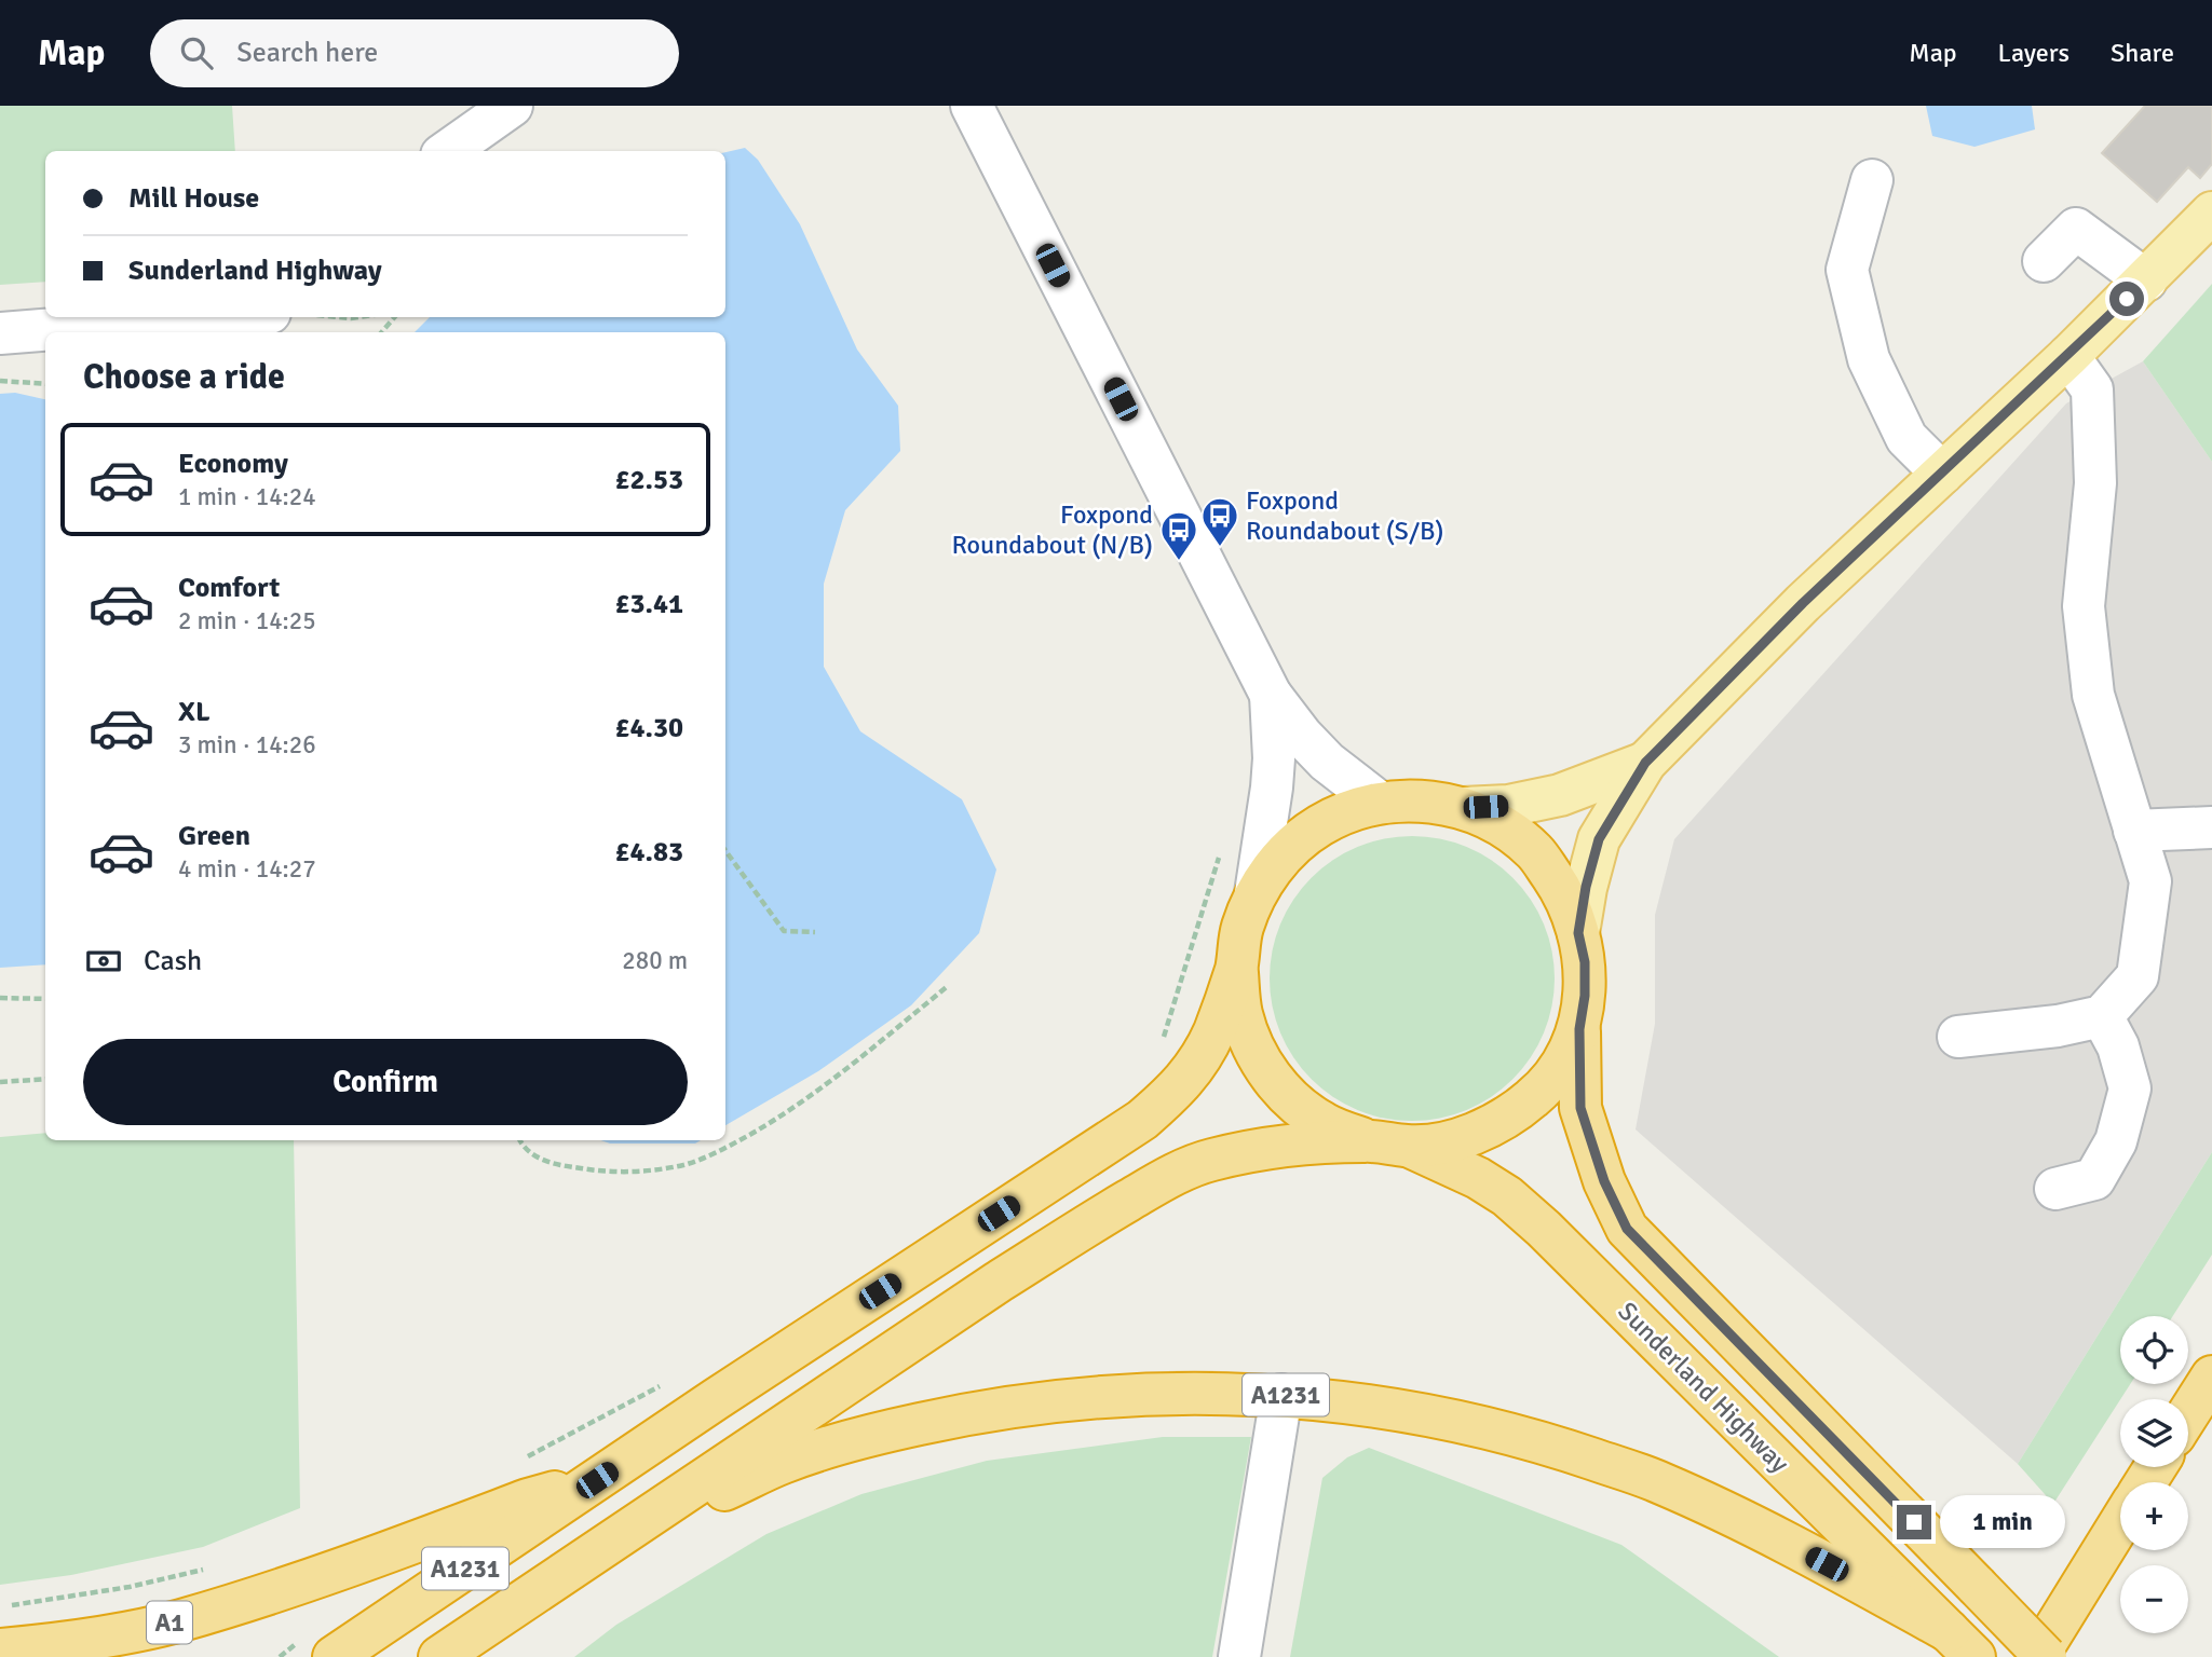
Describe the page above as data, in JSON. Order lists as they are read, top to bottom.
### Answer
{
  "streets": {
    "highway": ["Sunderland Highway", "A1231", "A1"]
  },
  "crossings": [
    ["Sunderland Highway", "A1231"],
    ["A1231", "A1"]
  ],
  "places": {
    "bus stop": ["Foxpond Roundabout (S/B)", "Foxpond Roundabout (N/B)"]
  },
  "page": {
    "header": "Map",
    "search": "Search here",
    "nav": ["Map", "Layers", "Share"],
    "banner": ["Mill House", "Sunderland Highway"],
    "heading": "Choose a ride",
    "list": [
      {
        "name": "Economy",
        "note": "1 min · 14:24",
        "value": "£2.53"
      },
      {
        "name": "Comfort",
        "note": "2 min · 14:25",
        "value": "£3.41"
      },
      {
        "name": "XL",
        "note": "3 min · 14:26",
        "value": "£4.30"
      },
      {
        "name": "Green",
        "note": "4 min · 14:27",
        "value": "£4.83"
      }
    ],
    "pay": ["Cash", "280 m"],
    "buttons": "Confirm",
    "map_buttons": ["+", "−"],
    "bubble": "1 min"
  }
}
